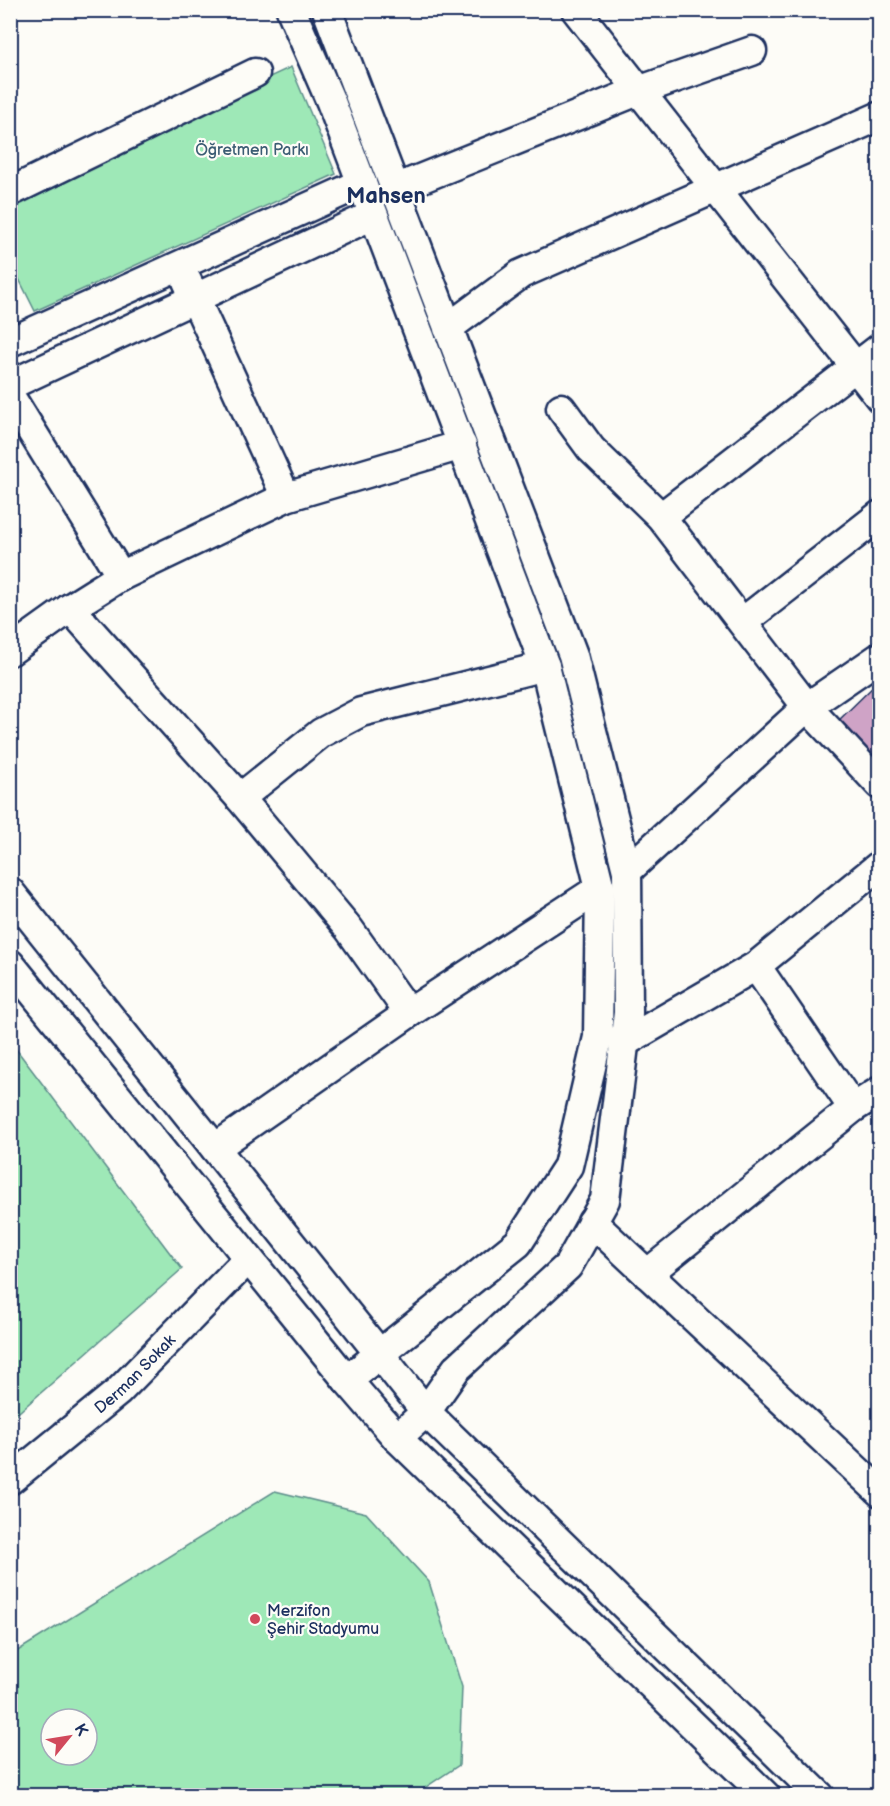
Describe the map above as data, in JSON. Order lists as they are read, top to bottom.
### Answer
{
  "streets": {
    "street": ["Derman Sokak"]
  },
  "districts": ["Mahsen"],
  "parks": ["Öğretmen Parkı"],
  "places": ["Merzifon Şehir Stadyumu"],
  "north": "top right"
}
